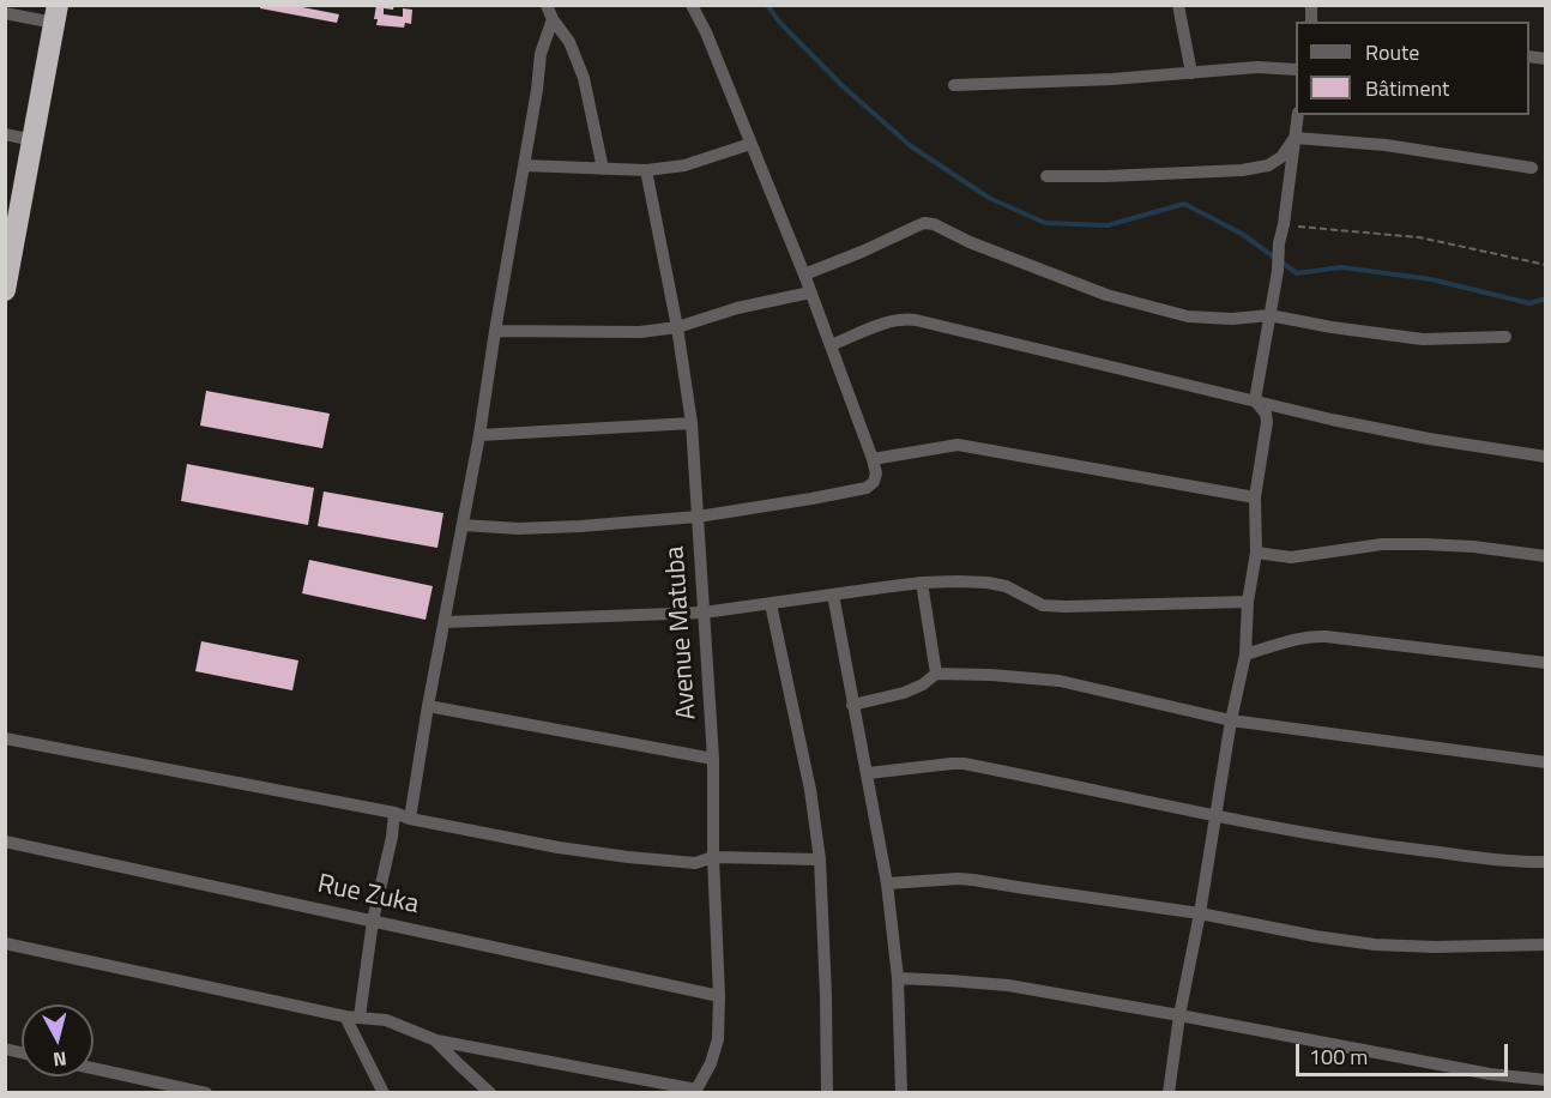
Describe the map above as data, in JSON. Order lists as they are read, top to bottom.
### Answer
{
  "streets": {
    "street": ["Avenue Matuba", "Rue Zuka"]
  },
  "crossings": [
    ["Avenue Matuba", "Rue Zuka"]
  ],
  "legend": ["Route", "Bâtiment"],
  "scale_bar": "100 m",
  "north": "bottom"
}
